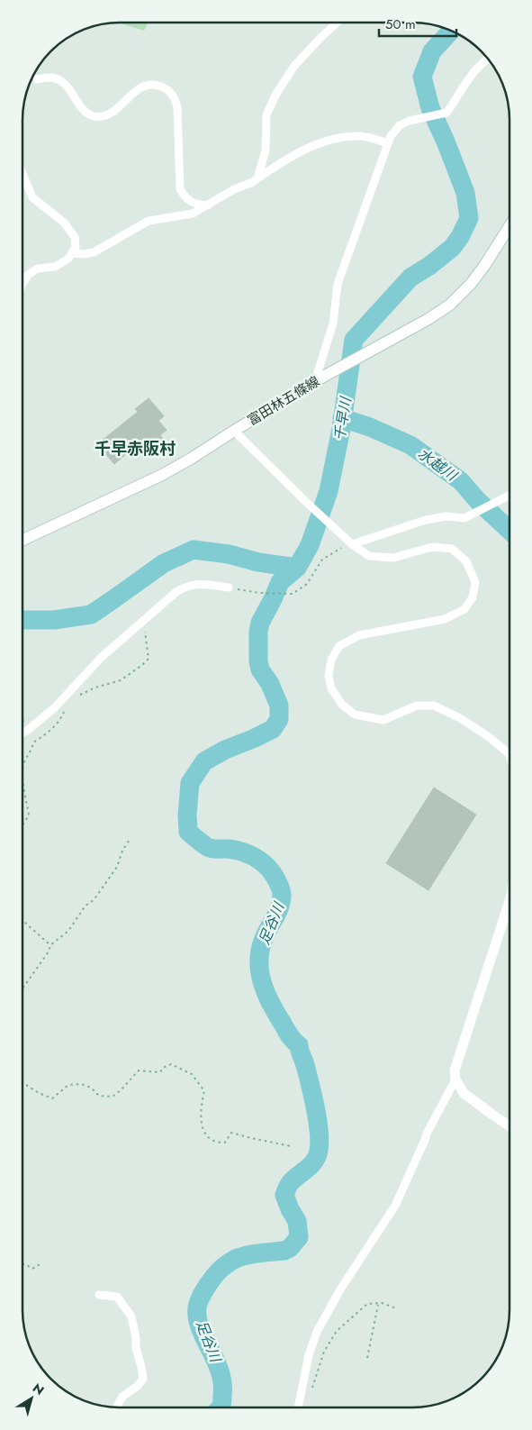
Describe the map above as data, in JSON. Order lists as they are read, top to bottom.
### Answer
{
  "streets": {
    "main road": ["富田林五條線"]
  },
  "districts": ["千早赤阪村"],
  "water": ["千早川", "水越川", "足谷川"],
  "scale_bar": "50 m",
  "north": "top right"
}
